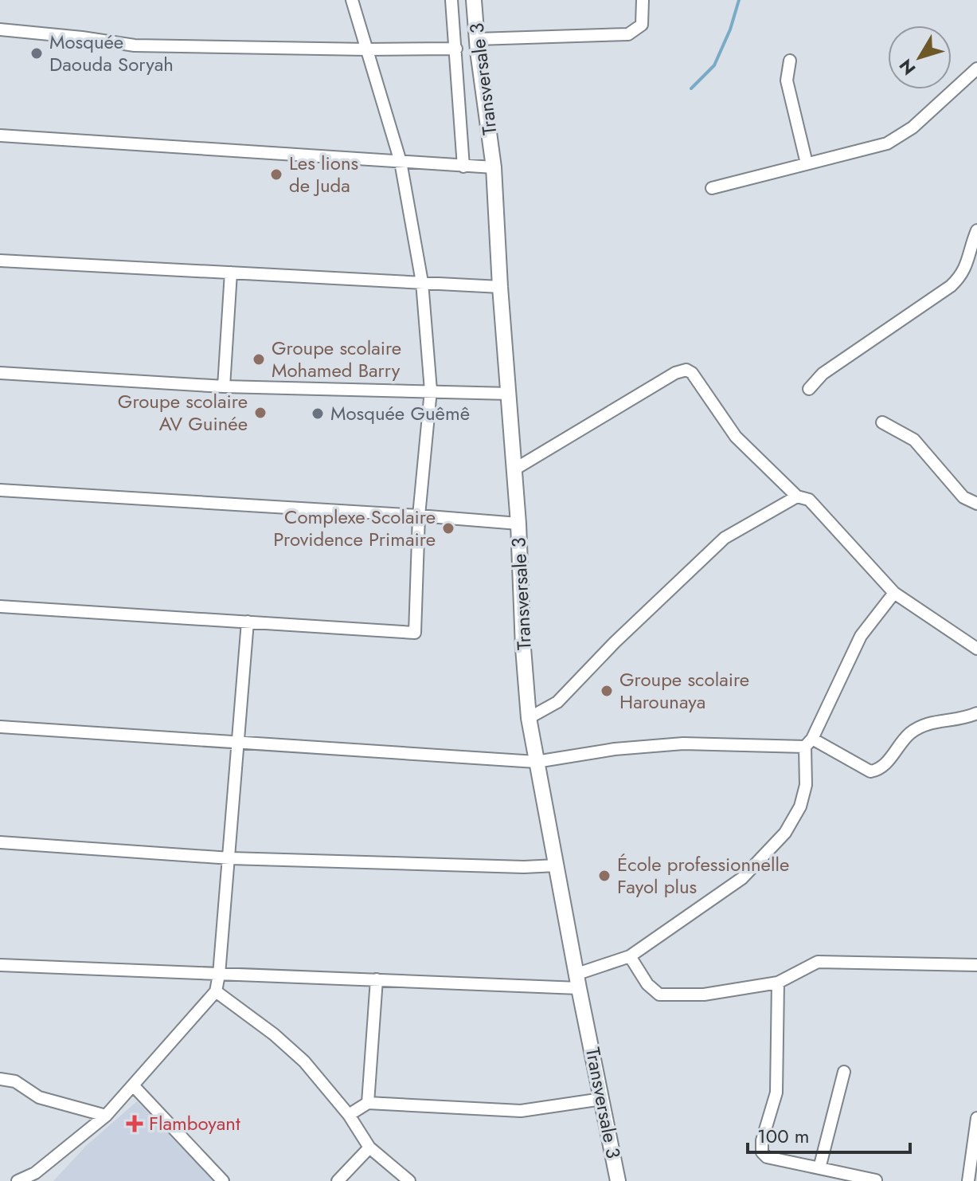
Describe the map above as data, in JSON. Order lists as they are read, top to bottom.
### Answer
{
  "streets": {
    "main road": ["Transversale 3"]
  },
  "places": {
    "other": [
      "Mosquée Daouda Soryah",
      "Les lions de Juda",
      "Groupe scolaire Mohamed Barry",
      "Groupe scolaire AV Guinée",
      "Mosquée Guêmê",
      "Complexe Scolaire Providence Primaire",
      "Groupe scolaire Harounaya",
      "École professionnelle Fayol plus"
    ],
    "health": ["Flamboyant"]
  },
  "scale_bar": "100 m",
  "north": "bottom left"
}
